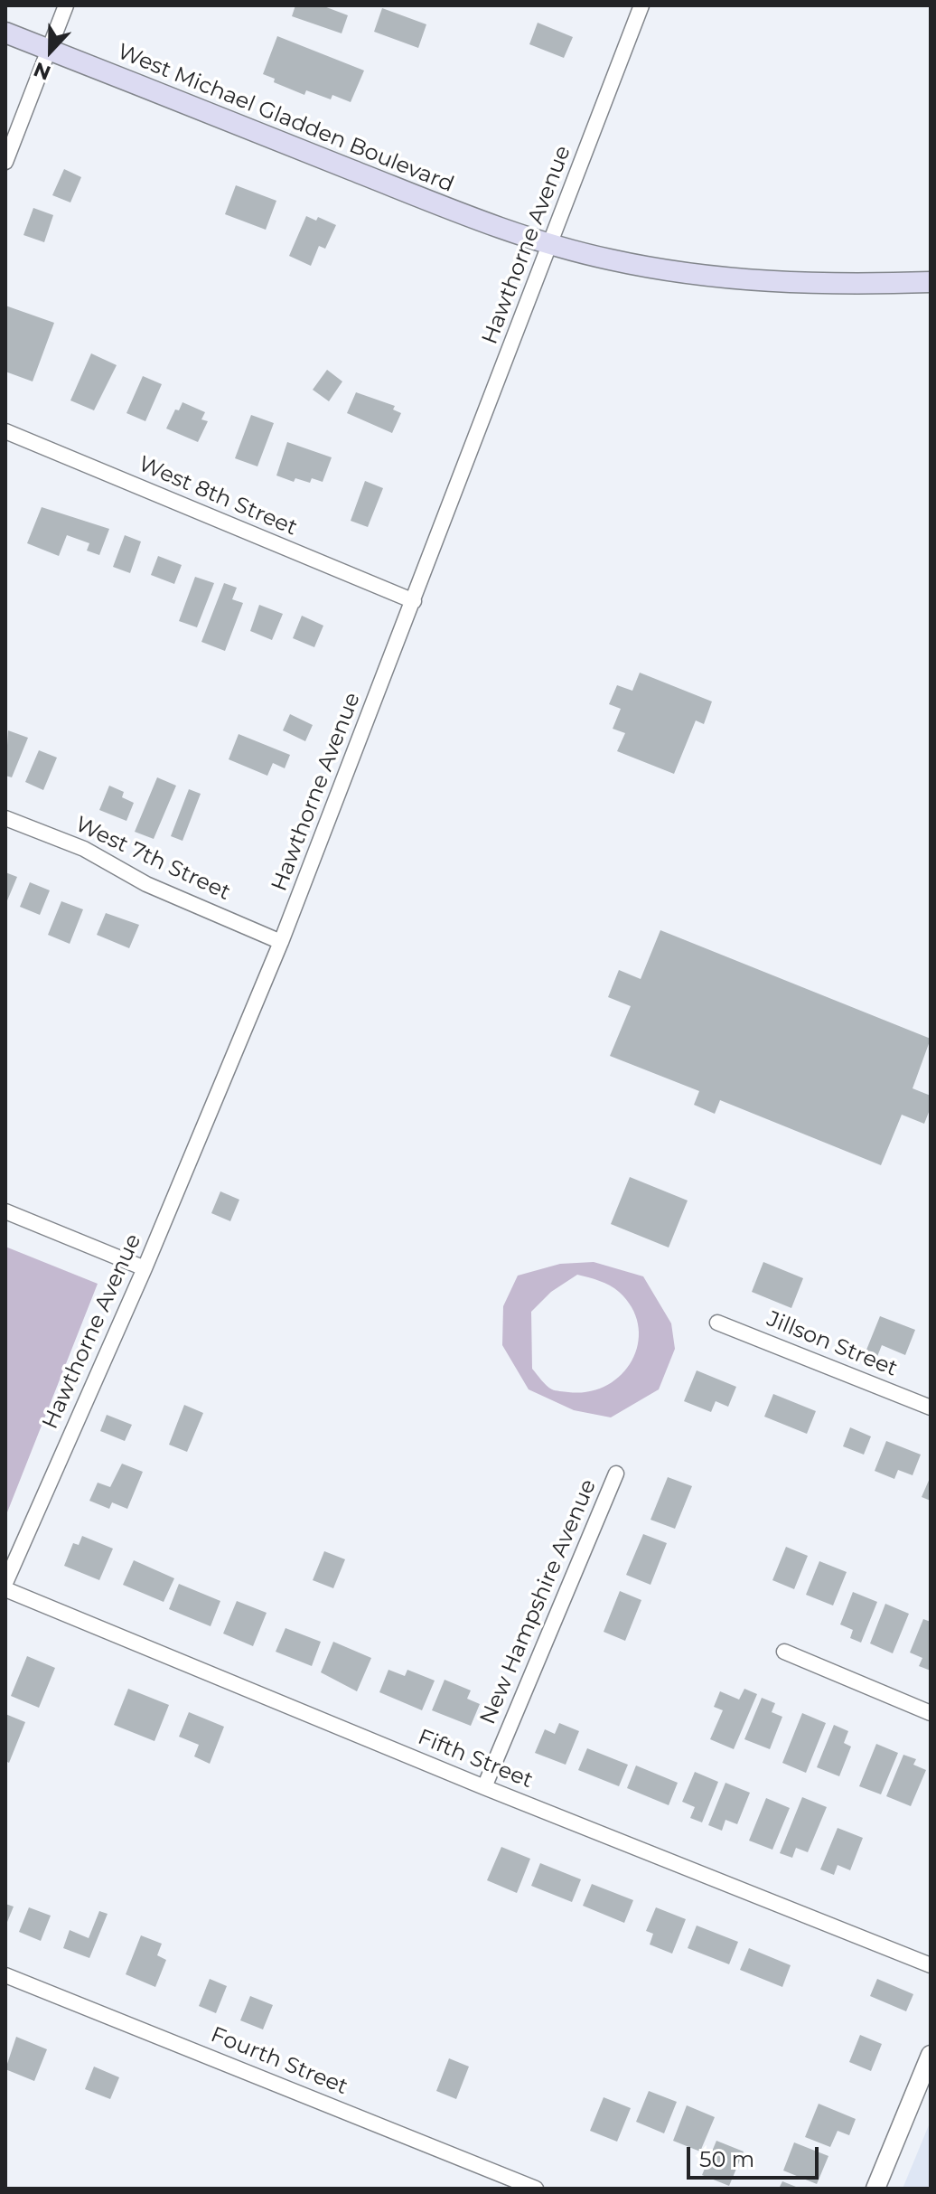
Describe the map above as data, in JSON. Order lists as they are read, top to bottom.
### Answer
{
  "streets": {
    "main road": ["West Michael Gladden Boulevard"],
    "street": [
      "Hawthorne Avenue",
      "West 8th Street",
      "West 7th Street",
      "Jillson Street",
      "New Hampshire Avenue",
      "Fifth Street",
      "Fourth Street"
    ]
  },
  "crossings": [
    ["West Michael Gladden Boulevard", "Hawthorne Avenue"],
    ["Hawthorne Avenue", "West 8th Street"],
    ["Hawthorne Avenue", "West 7th Street"],
    ["New Hampshire Avenue", "Fifth Street"]
  ],
  "scale_bar": "50 m",
  "north": "bottom"
}
